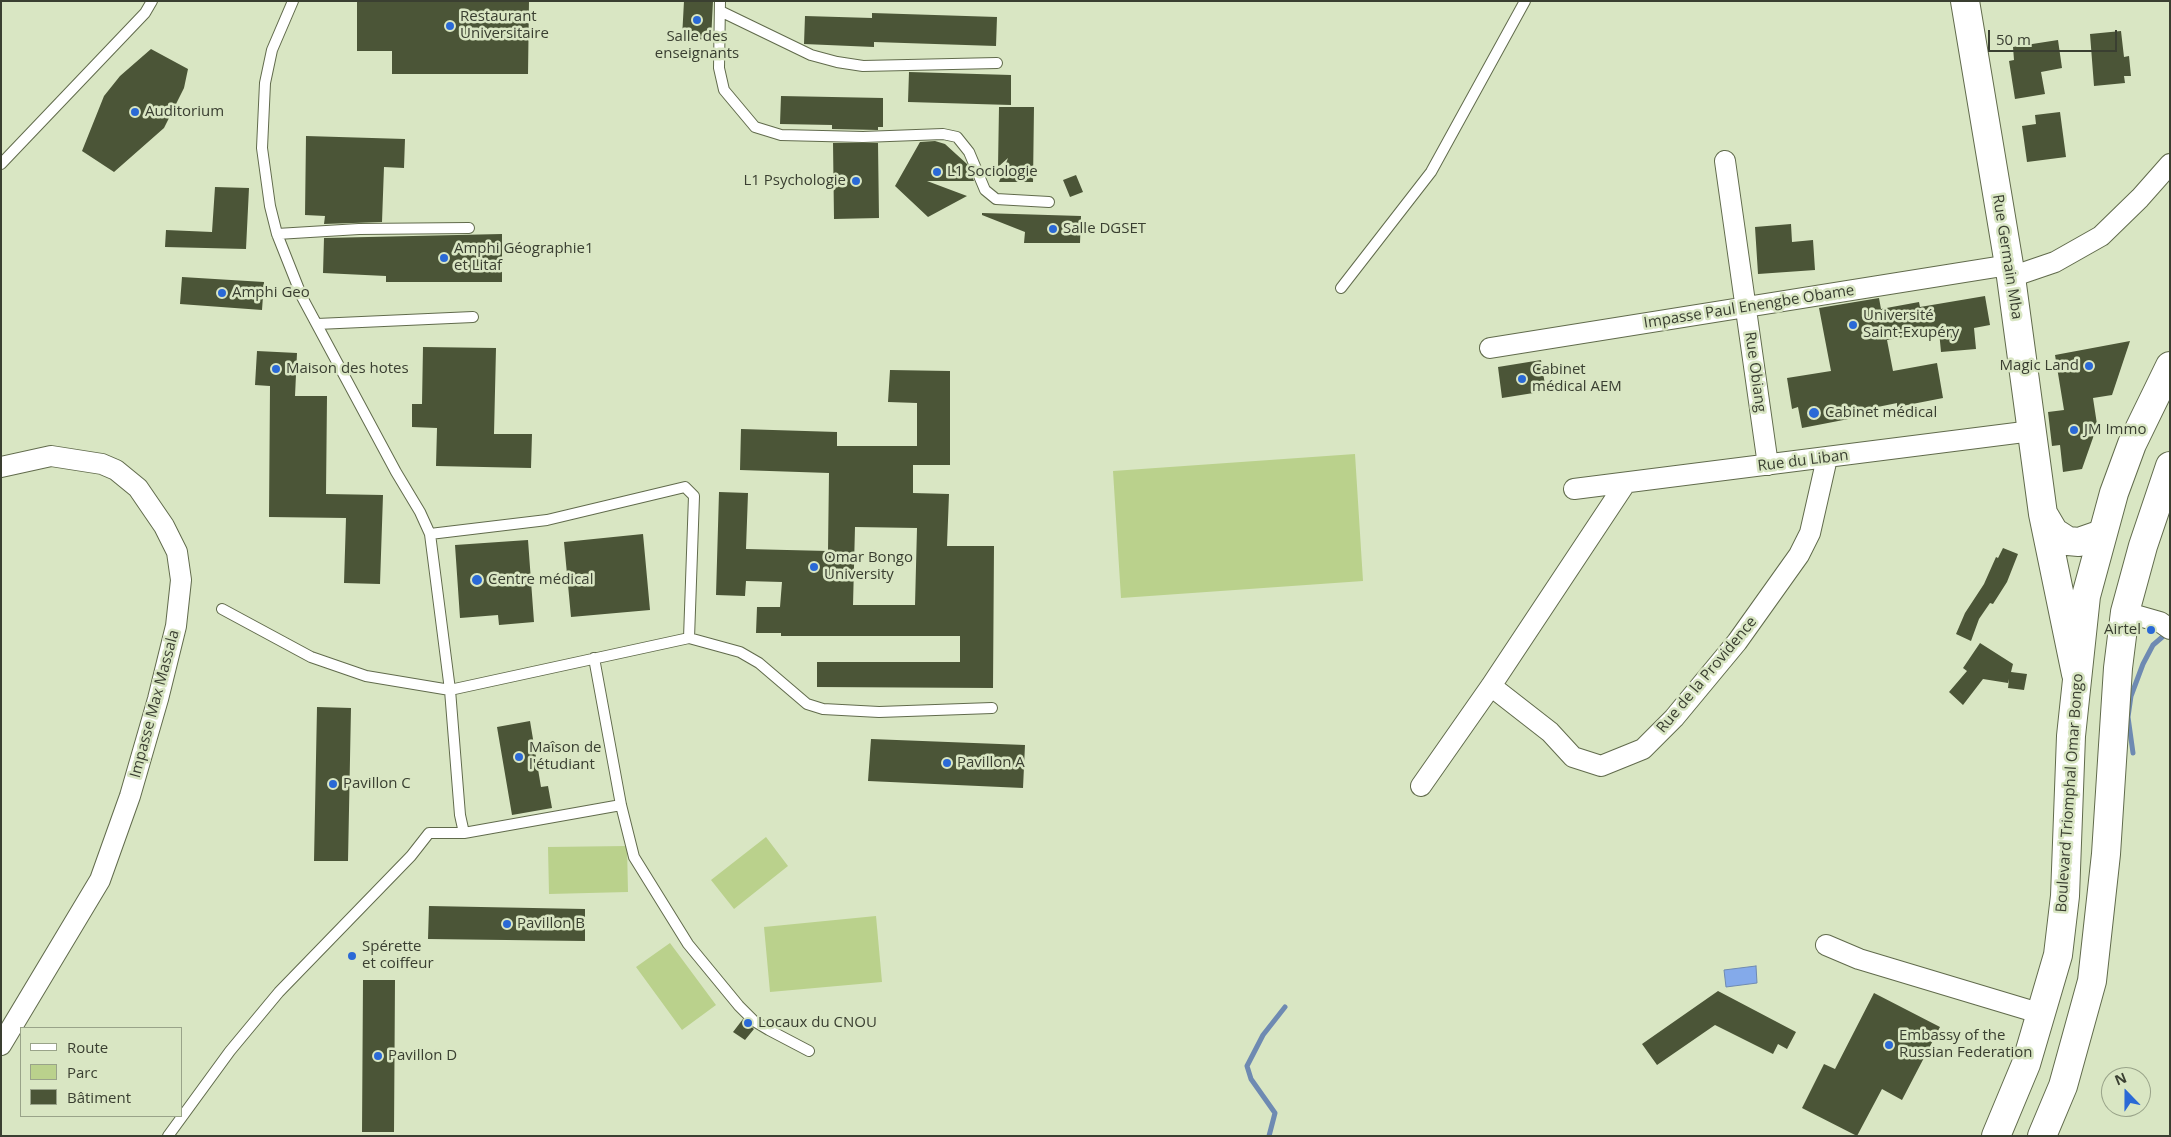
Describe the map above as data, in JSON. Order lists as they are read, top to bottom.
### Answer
{
  "streets": {
    "main road": ["Rue Germain Mba", "Boulevard Triomphal Omar Bongo"],
    "street": [
      "Impasse Paul Enengbe Obame",
      "Rue Obiang",
      "Rue du Liban",
      "Rue de la Providence",
      "Impasse Max Massala"
    ]
  },
  "crossings": [
    ["Rue Germain Mba", "Impasse Paul Enengbe Obame"],
    ["Rue Germain Mba", "Rue du Liban"],
    ["Rue Germain Mba", "Boulevard Triomphal Omar Bongo"],
    ["Impasse Paul Enengbe Obame", "Rue Obiang"],
    ["Rue Obiang", "Rue du Liban"],
    ["Rue du Liban", "Rue de la Providence"]
  ],
  "places": [
    "Salle des enseignants",
    "Restaurant Universitaire",
    "Auditorium",
    "L1 Sociologie",
    "L1 Psychologie",
    "Salle DGSET",
    "Amphi Géographie1 et Litaf",
    "Amphi Geo",
    "Université Saint-Exupéry",
    "Magic Land",
    "Maison des hotes",
    "Cabinet médical AEM",
    "Cabinet médical",
    "JM Immo",
    "Omar Bongo University",
    "Centre médical",
    "Airtel",
    "Maîson de l'étudiant",
    "Pavillon A",
    "Pavillon C",
    "Pavillon B",
    "Spérette et coiffeur",
    "Locaux du CNOU",
    "Embassy of the Russian Federation",
    "Pavillon D"
  ],
  "legend": ["Route", "Parc", "Bâtiment"],
  "scale_bar": "50 m",
  "north": "top"
}
